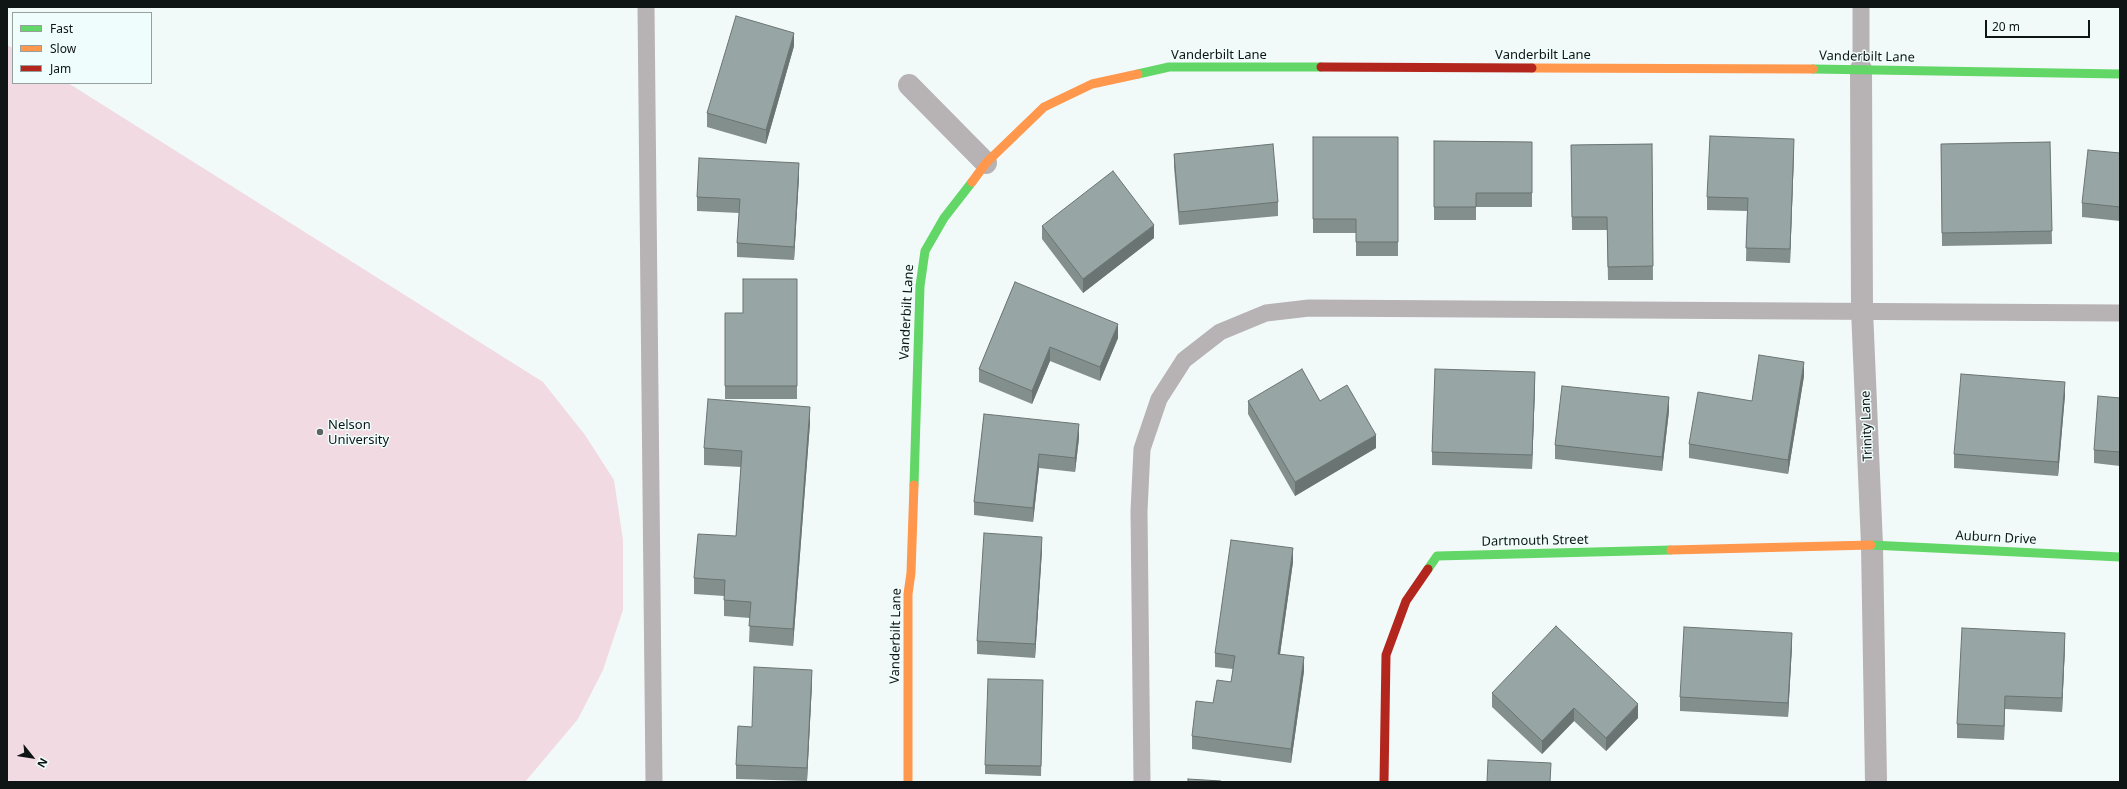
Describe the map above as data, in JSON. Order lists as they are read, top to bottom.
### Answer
{
  "streets": {
    "street": [
      "Vanderbilt Lane",
      "Trinity Lane",
      "Auburn Drive",
      "Dartmouth Street"
    ]
  },
  "crossings": [
    ["Vanderbilt Lane", "Trinity Lane"],
    ["Trinity Lane", "Auburn Drive"],
    ["Trinity Lane", "Dartmouth Street"],
    ["Auburn Drive", "Dartmouth Street"]
  ],
  "places": ["Nelson University"],
  "legend": ["Fast", "Slow", "Jam"],
  "scale_bar": "20 m",
  "north": "bottom right"
}
